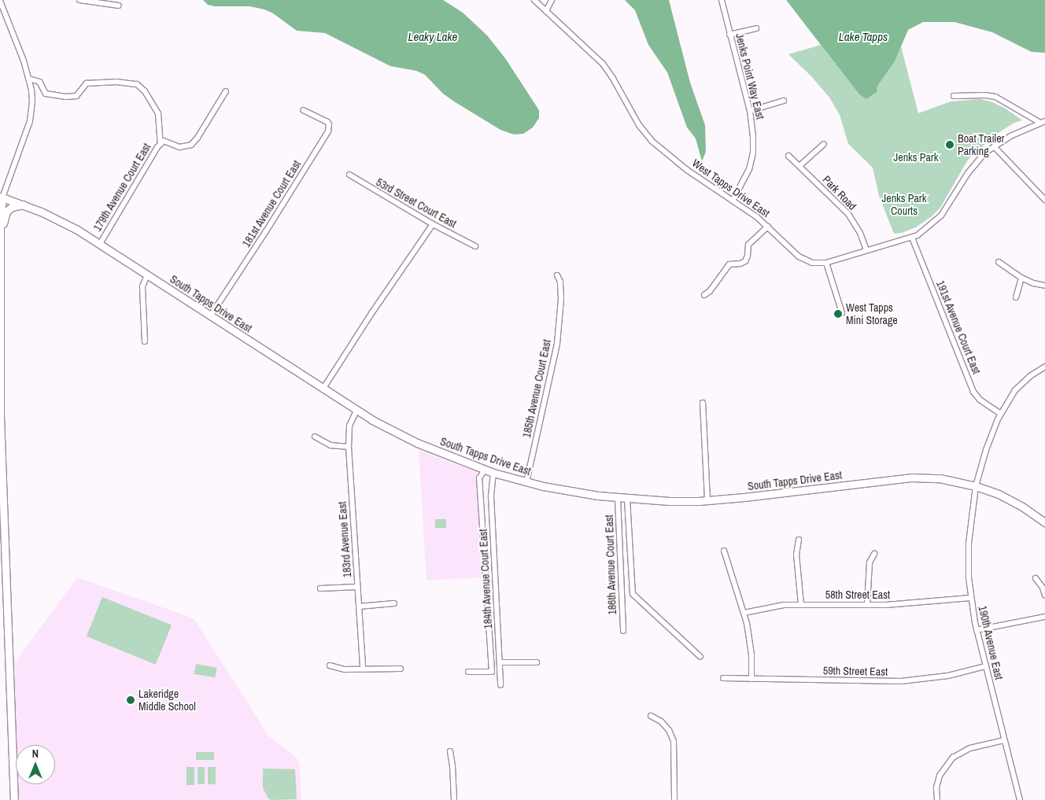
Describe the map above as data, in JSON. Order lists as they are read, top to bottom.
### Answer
{
  "streets": {
    "street": [
      "Jenks Point Way East",
      "179th Avenue Court East",
      "West Tapps Drive East",
      "Park Road",
      "53rd Street Court East",
      "181st Avenue Court East",
      "South Tapps Drive East",
      "191st Avenue Court East",
      "185th Avenue Court East",
      "183rd Avenue East",
      "186th Avenue Court East",
      "184th Avenue Court East",
      "58th Street East",
      "190th Avenue East",
      "59th Street East"
    ]
  },
  "crossings": [
    ["Jenks Point Way East", "West Tapps Drive East"],
    ["179th Avenue Court East", "South Tapps Drive East"],
    ["West Tapps Drive East", "Park Road"],
    ["West Tapps Drive East", "191st Avenue Court East"],
    ["181st Avenue Court East", "South Tapps Drive East"],
    ["South Tapps Drive East", "185th Avenue Court East"],
    ["South Tapps Drive East", "183rd Avenue East"],
    ["South Tapps Drive East", "186th Avenue Court East"],
    ["South Tapps Drive East", "184th Avenue Court East"],
    ["South Tapps Drive East", "190th Avenue East"],
    ["191st Avenue Court East", "190th Avenue East"],
    ["58th Street East", "190th Avenue East"],
    ["190th Avenue East", "59th Street East"]
  ],
  "water": ["Leaky Lake", "Lake Tapps"],
  "parks": ["Jenks Park", "Jenks Park Courts"],
  "places": ["Boat Trailer Parking", "West Tapps Mini Storage", "Lakeridge Middle School"],
  "north": "top"
}
